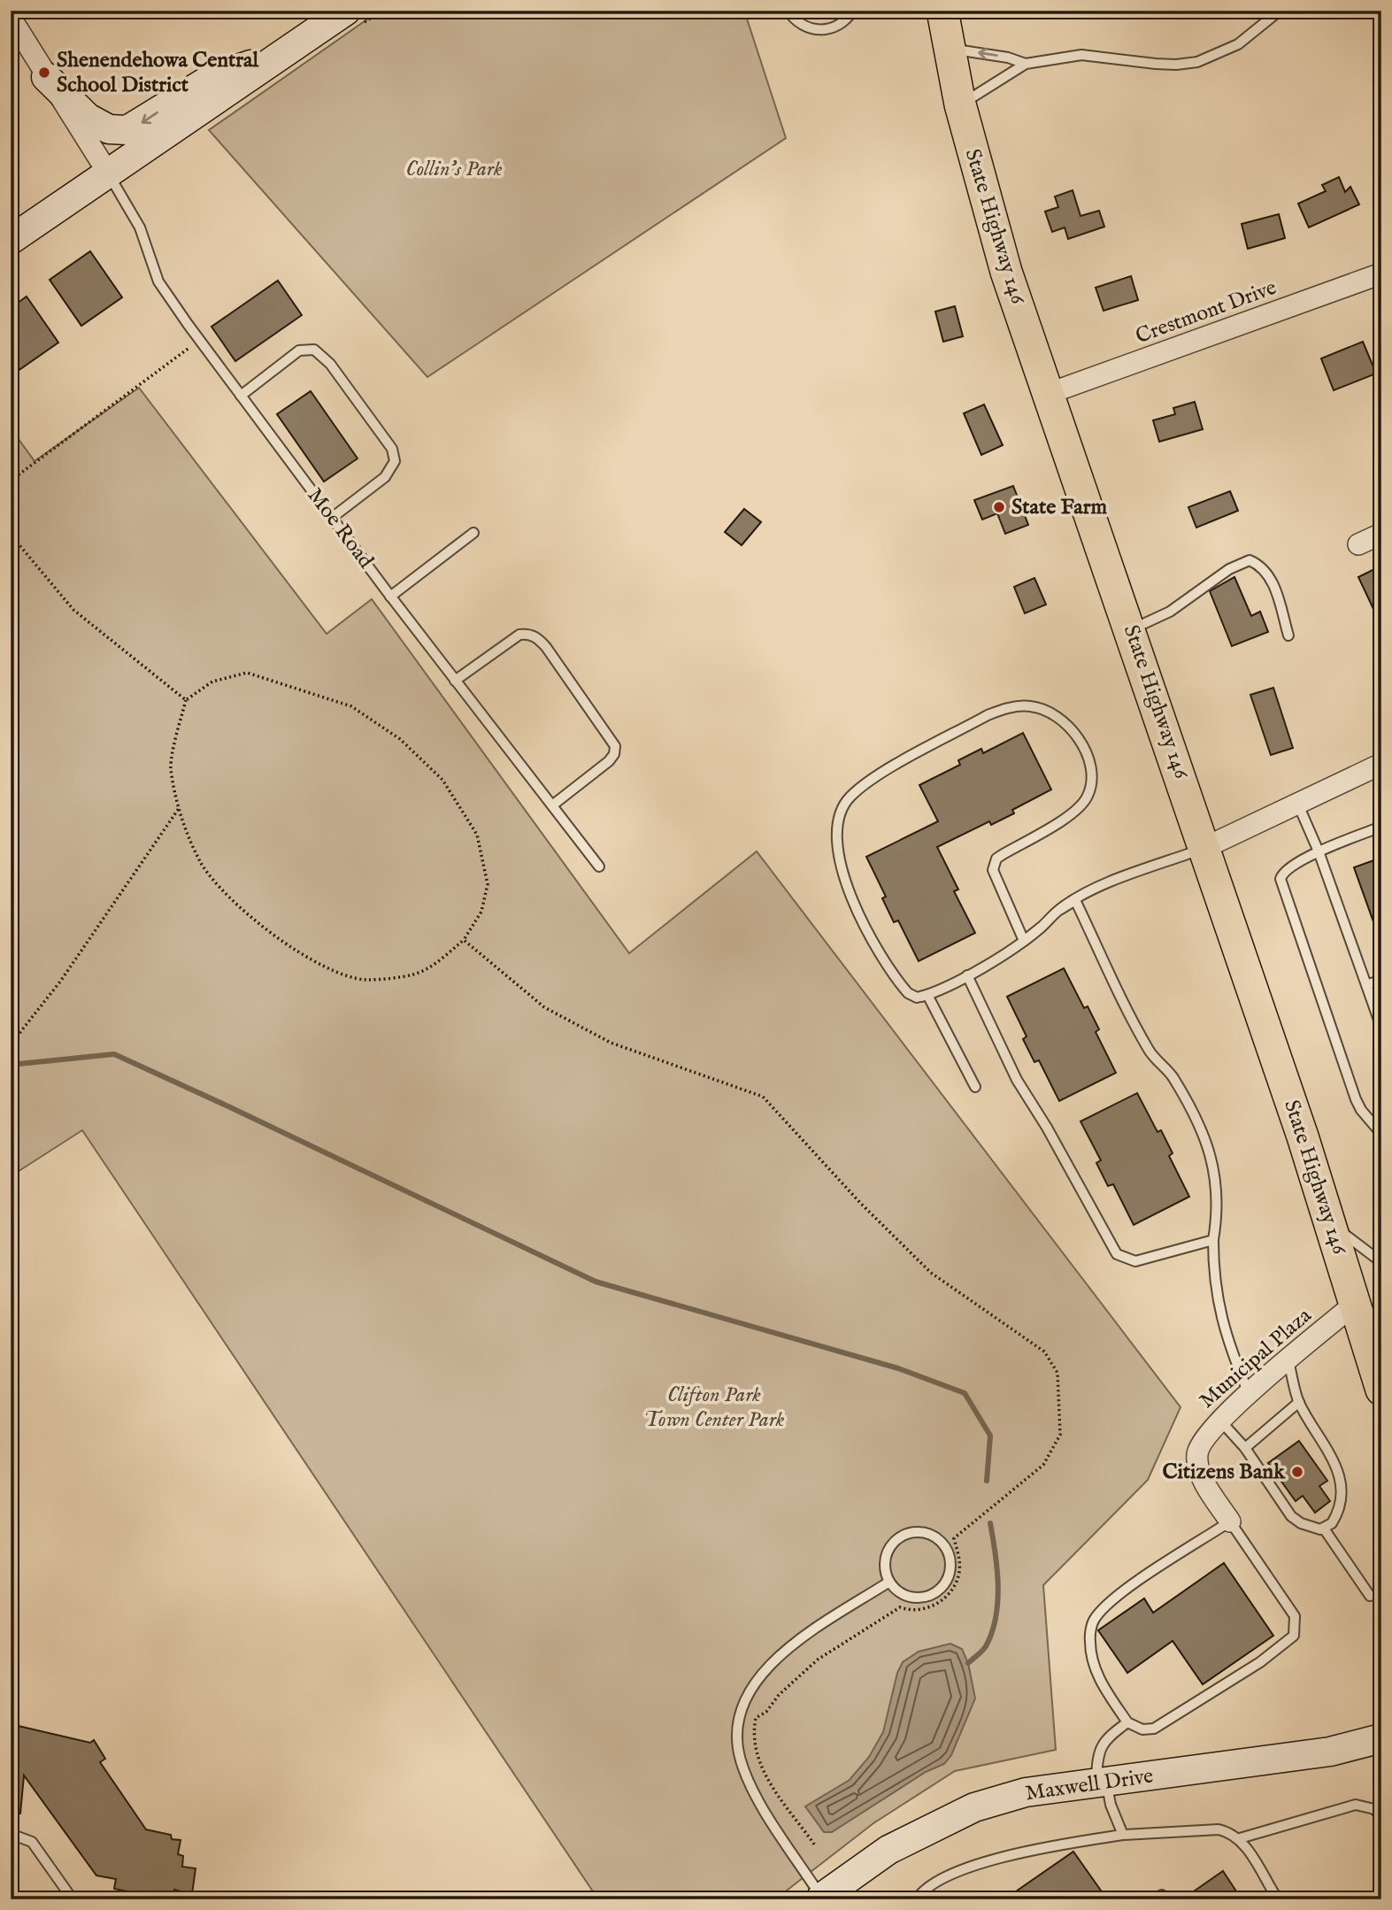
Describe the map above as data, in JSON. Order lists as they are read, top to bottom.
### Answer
{
  "streets": {
    "main road": ["State Highway 146"],
    "street": ["Crestmont Drive", "Municipal Plaza", "Maxwell Drive"],
    "lane": ["Moe Road"]
  },
  "crossings": [
    ["State Highway 146", "Crestmont Drive"],
    ["State Highway 146", "Municipal Plaza"]
  ],
  "parks": ["Collin's Park", "Clifton Park Town Center Park"],
  "places": ["Shenendehowa Central School District", "State Farm", "Citizens Bank"]
}
